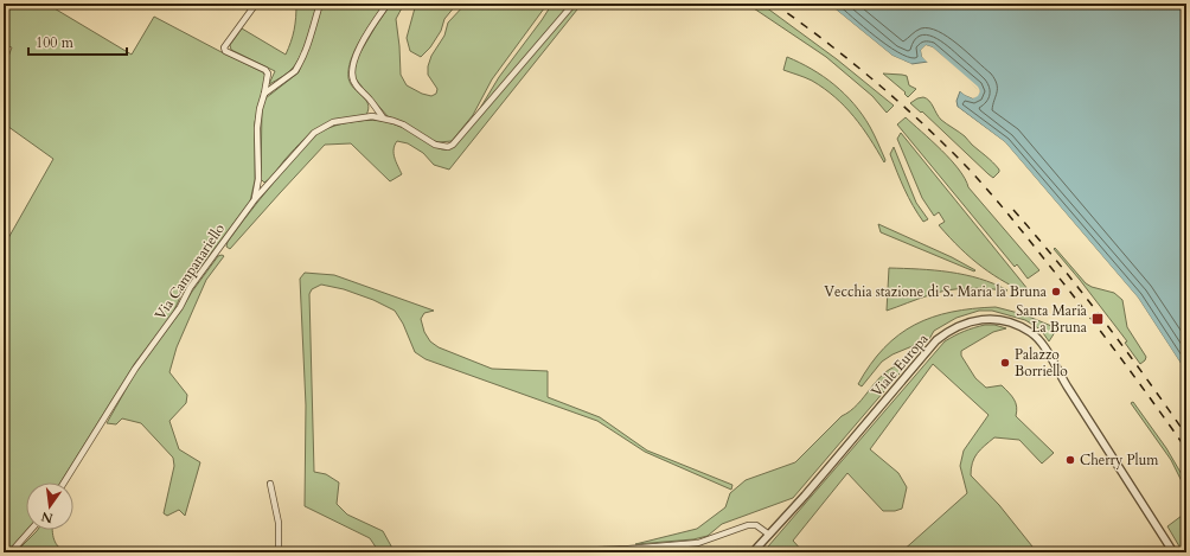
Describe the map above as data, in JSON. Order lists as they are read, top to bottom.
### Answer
{
  "streets": {
    "street": ["Via Campanariello", "Viale Europa"]
  },
  "places": {
    "other": ["Vecchia stazione di S. Maria la Bruna", "Palazzo Borriello", "Cherry Plum"],
    "transit": ["Santa Maria La Bruna"]
  },
  "scale_bar": "100 m",
  "north": "bottom"
}
